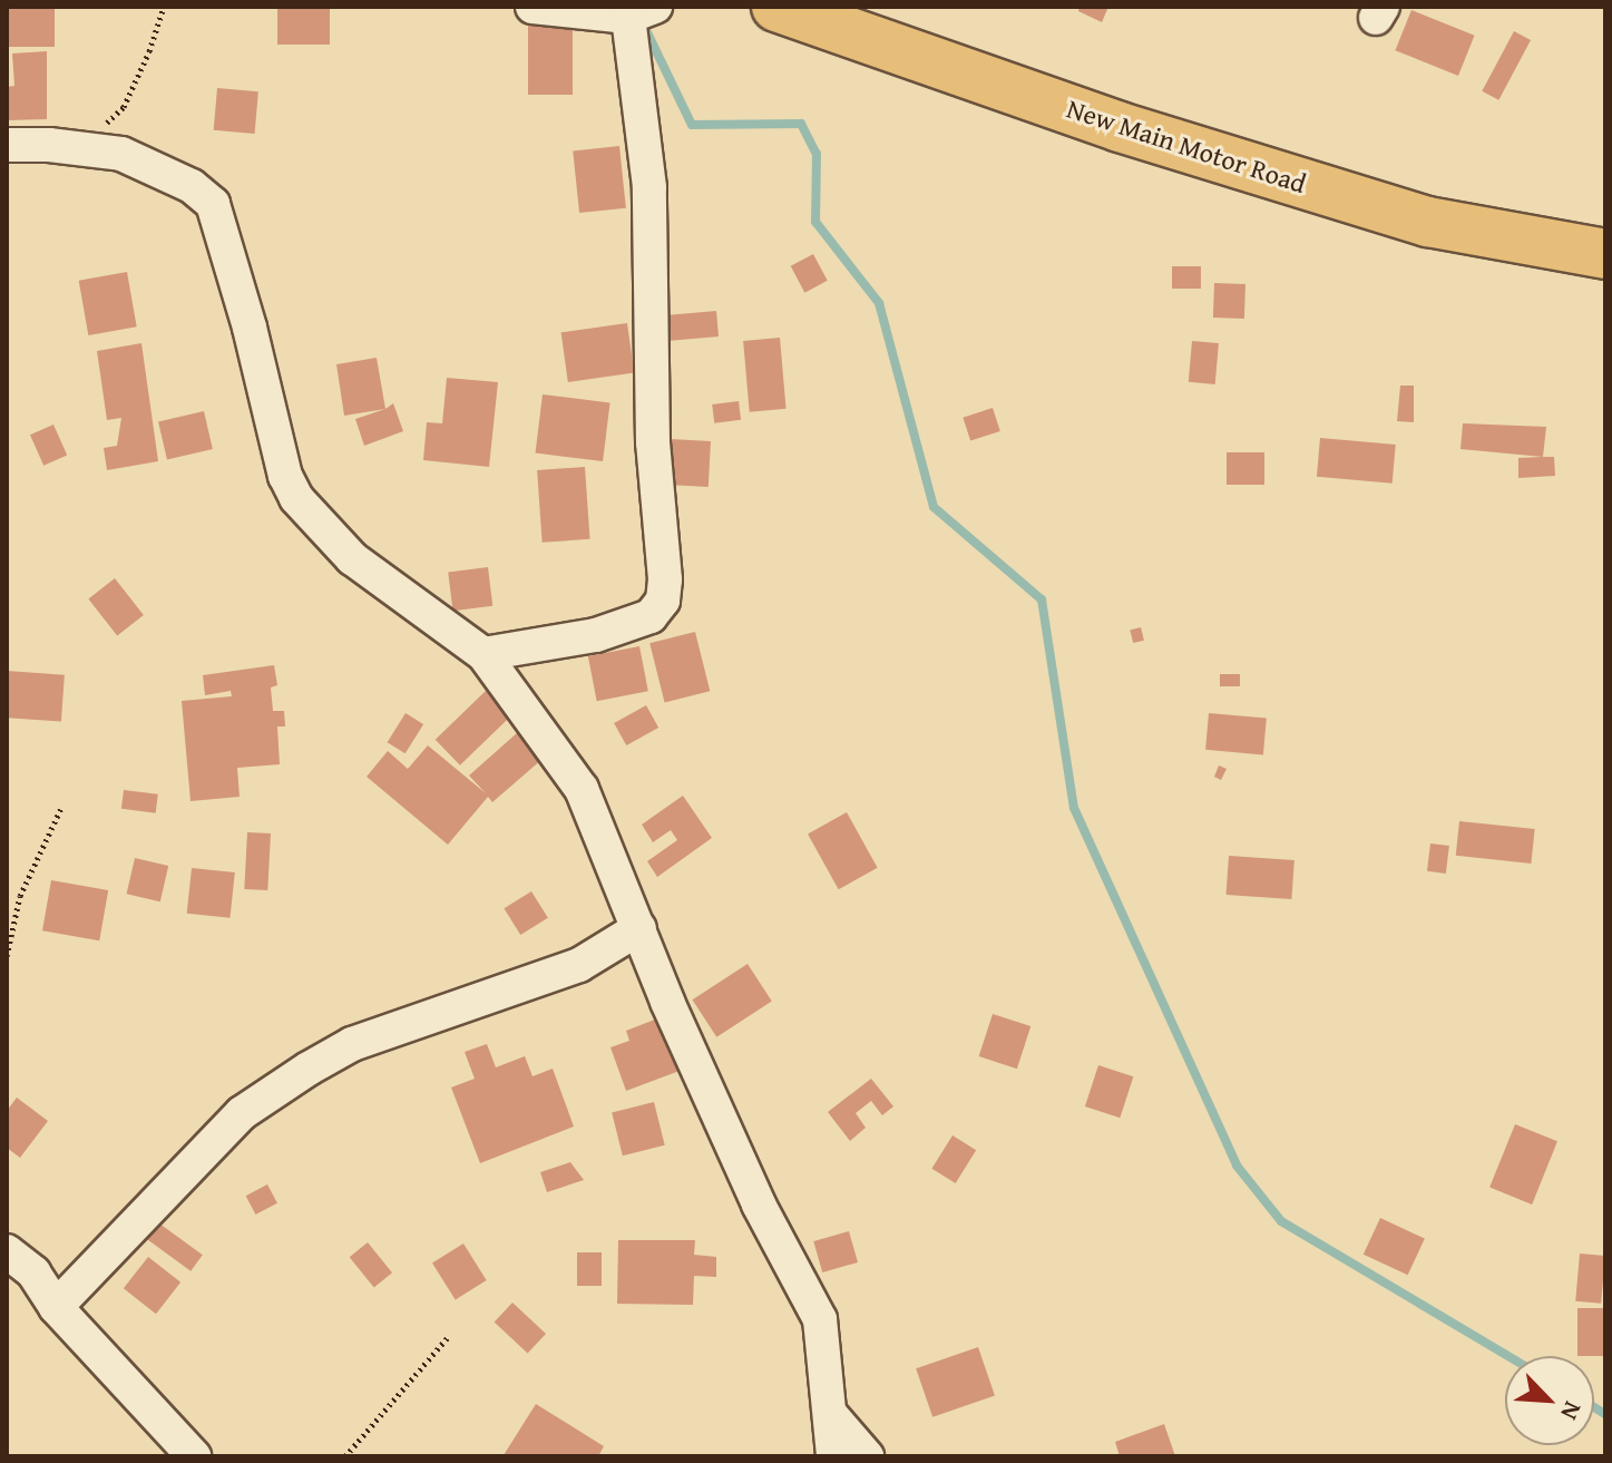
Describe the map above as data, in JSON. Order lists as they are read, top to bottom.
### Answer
{
  "streets": {
    "highway": ["New Main Motor Road"]
  },
  "north": "bottom right"
}
